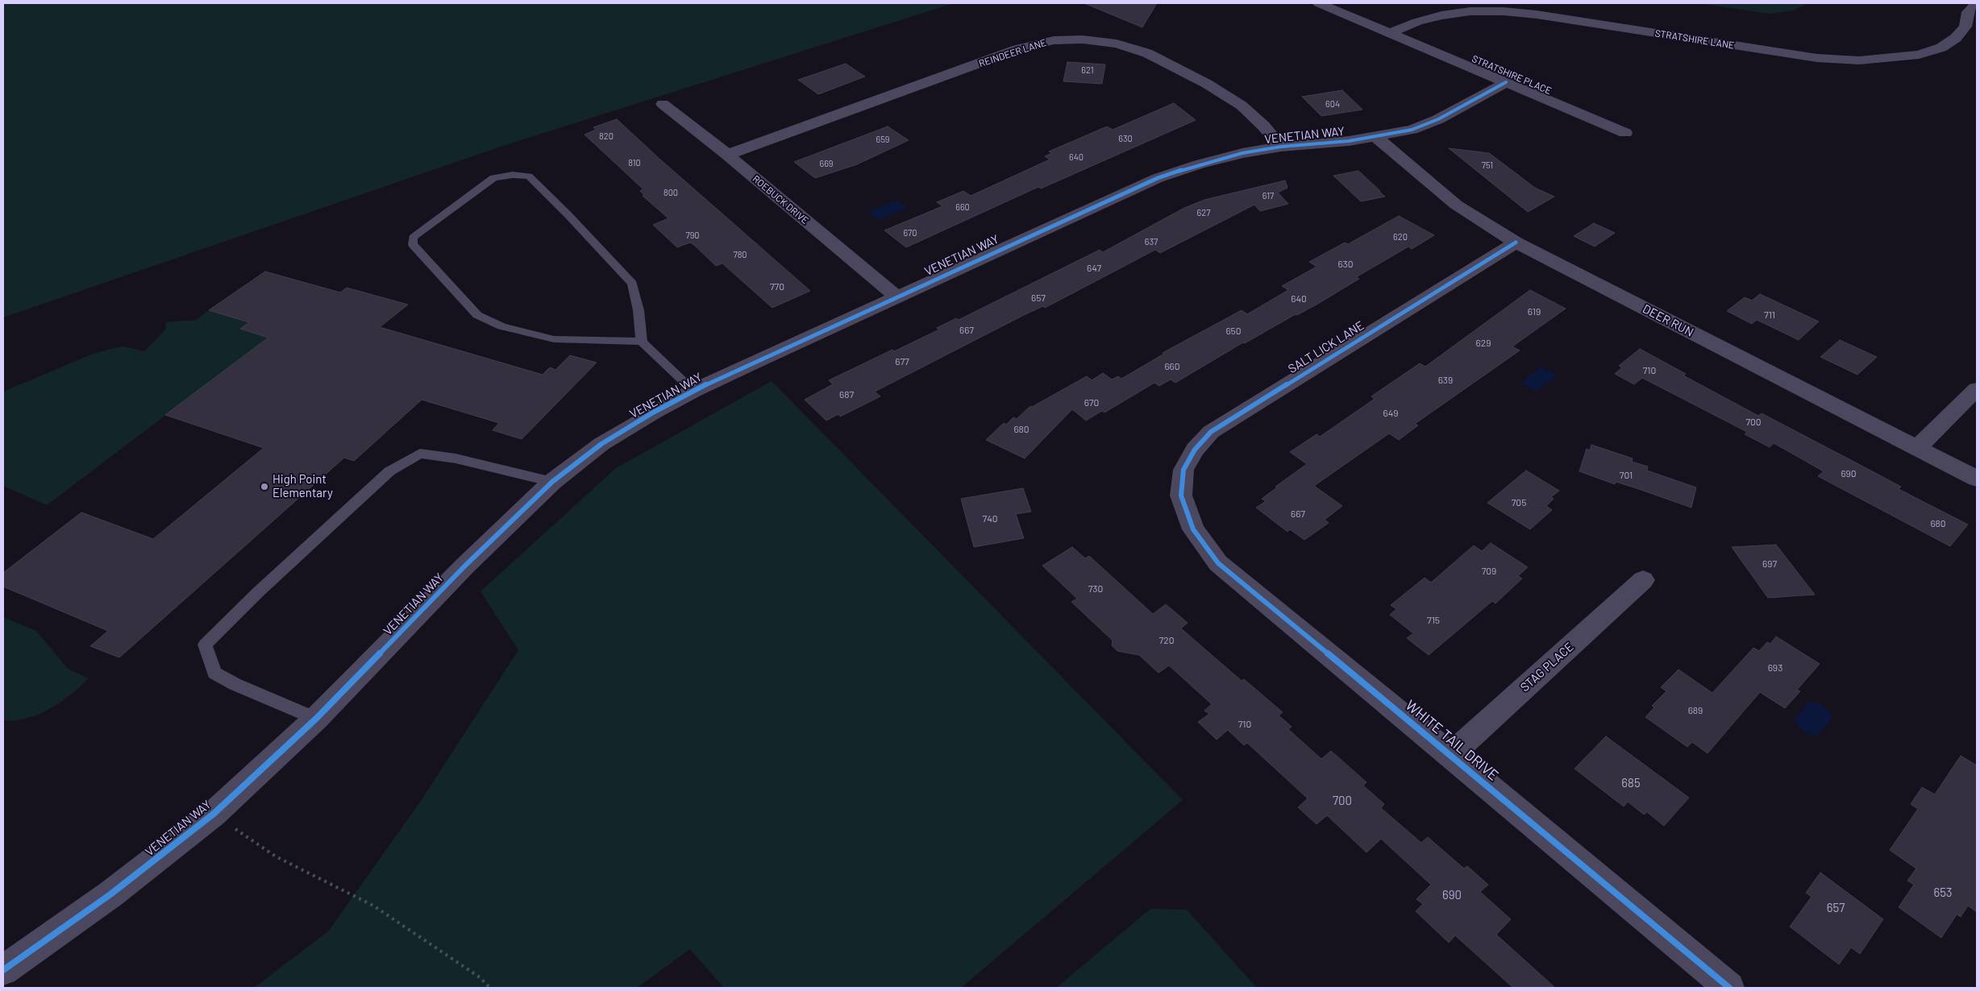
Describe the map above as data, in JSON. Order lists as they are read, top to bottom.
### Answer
{
  "streets": {
    "street": [
      "STRATSHIRE LANE",
      "REINDEER LANE",
      "STRATSHIRE PLACE",
      "VENETIAN WAY",
      "ROEBUCK DRIVE",
      "DEER RUN",
      "SALT LICK LANE",
      "STAG PLACE",
      "WHITE TAIL DRIVE"
    ]
  },
  "crossings": [
    ["STRATSHIRE LANE", "STRATSHIRE PLACE"],
    ["REINDEER LANE", "VENETIAN WAY"],
    ["REINDEER LANE", "ROEBUCK DRIVE"],
    ["STRATSHIRE PLACE", "VENETIAN WAY"],
    ["VENETIAN WAY", "ROEBUCK DRIVE"],
    ["VENETIAN WAY", "DEER RUN"],
    ["DEER RUN", "SALT LICK LANE"],
    ["SALT LICK LANE", "WHITE TAIL DRIVE"],
    ["STAG PLACE", "WHITE TAIL DRIVE"]
  ],
  "places": ["High Point Elementary"],
  "house_numbers": [
    "621",
    "604",
    "820",
    "630",
    "659",
    "640",
    "810",
    "669",
    "751",
    "800",
    "617",
    "660",
    "627",
    "670",
    "790",
    "620",
    "637",
    "780",
    "630",
    "647",
    "770",
    "657",
    "640",
    "619",
    "711",
    "667",
    "650",
    "629",
    "677",
    "660",
    "710",
    "639",
    "687",
    "670",
    "649",
    "700",
    "680",
    "690",
    "701",
    "705",
    "667",
    "740",
    "680",
    "697",
    "709",
    "730",
    "715",
    "720",
    "693",
    "689",
    "710",
    "685",
    "700",
    "653",
    "690",
    "657"
  ]
}
